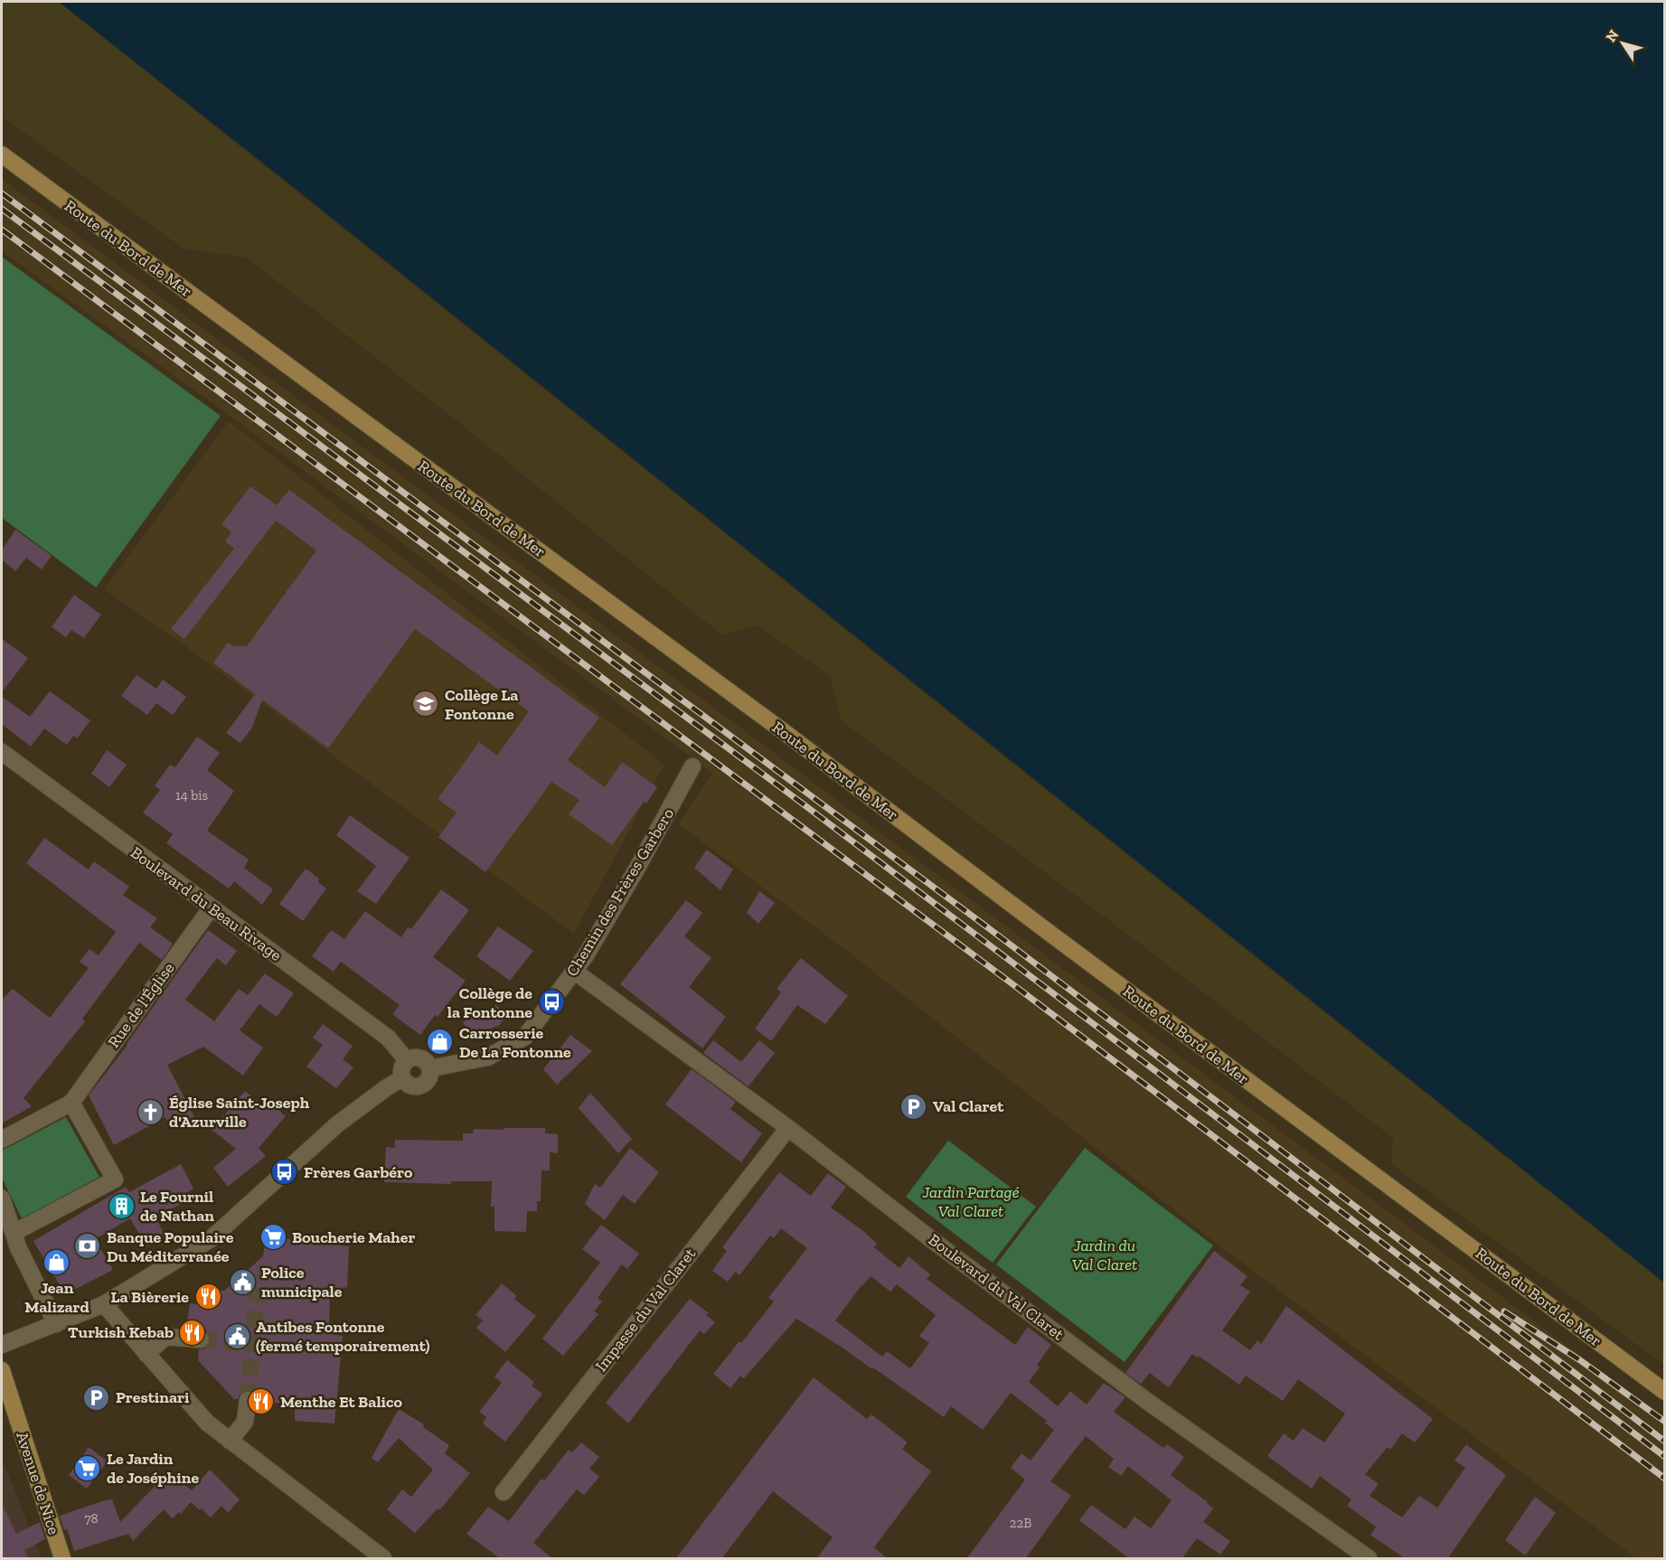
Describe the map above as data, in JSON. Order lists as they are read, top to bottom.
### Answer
{
  "streets": {
    "main road": ["Route du Bord de Mer", "Avenue de Nice"],
    "street": [
      "Chemin des Frères Garbero",
      "Boulevard du Beau Rivage",
      "Rue de l'Église",
      "Boulevard du Val Claret",
      "Impasse du Val Claret"
    ]
  },
  "crossings": [
    ["Chemin des Frères Garbero", "Boulevard du Beau Rivage"],
    ["Chemin des Frères Garbero", "Boulevard du Val Claret"],
    ["Boulevard du Beau Rivage", "Rue de l'Église"],
    ["Boulevard du Val Claret", "Impasse du Val Claret"]
  ],
  "parks": ["Jardin Partagé Val Claret", "Jardin du Val Claret"],
  "places": {
    "school or university": ["Collège La Fontonne"],
    "bus stop": ["Collège de la Fontonne", "Frères Garbéro"],
    "shop": ["Carrosserie De La Fontonne", "Jean Malizard"],
    "parking": ["Val Claret", "Prestinari"],
    "church": ["Église Saint-Joseph d'Azurville"],
    "building": ["Le Fournil de Nathan"],
    "supermarket": ["Boucherie Maher", "Le Jardin de Joséphine"],
    "bank": ["Banque Populaire Du Méditerranée"],
    "public building": ["Police municipale", "Antibes Fontonne (fermé temporairement)"],
    "restaurant": ["La Bièrerie", "Turkish Kebab", "Menthe Et Balico"]
  },
  "house_numbers": ["14 bis", "78", "22B"],
  "north": "top left"
}
